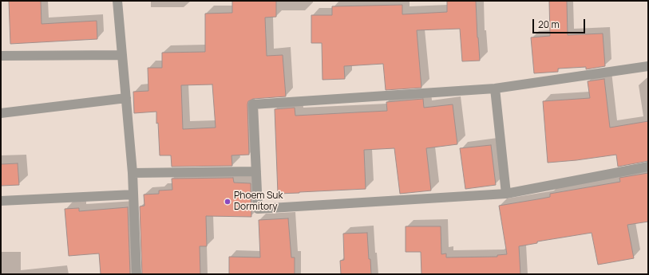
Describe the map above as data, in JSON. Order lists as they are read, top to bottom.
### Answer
{
  "places": ["Phoem Suk Dormitory"],
  "scale_bar": "20 m"
}
